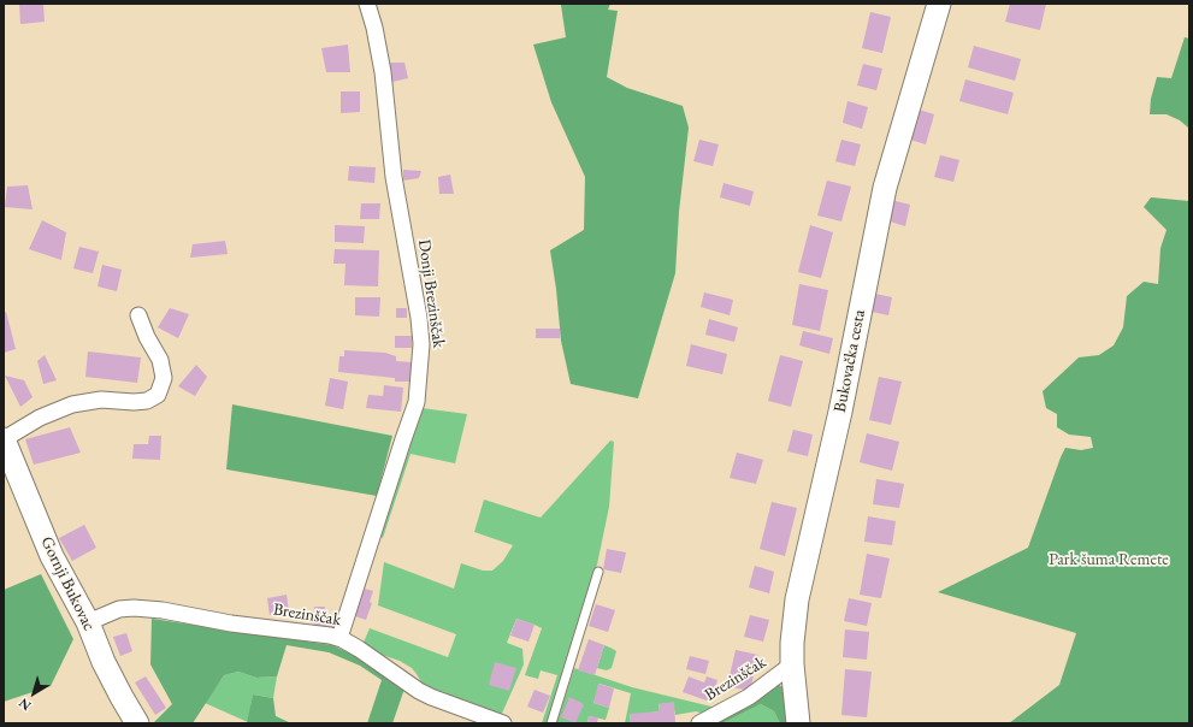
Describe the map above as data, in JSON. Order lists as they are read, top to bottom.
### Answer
{
  "streets": {
    "main road": ["Bukovačka cesta", "Gornji Bukovac"],
    "street": ["Donji Brezinščak", "Brezinščak"]
  },
  "crossings": [
    ["Donji Brezinščak", "Brezinščak"],
    ["Bukovačka cesta", "Brezinščak"],
    ["Gornji Bukovac", "Brezinščak"]
  ],
  "parks": ["Park šuma Remete"],
  "north": "bottom left"
}
